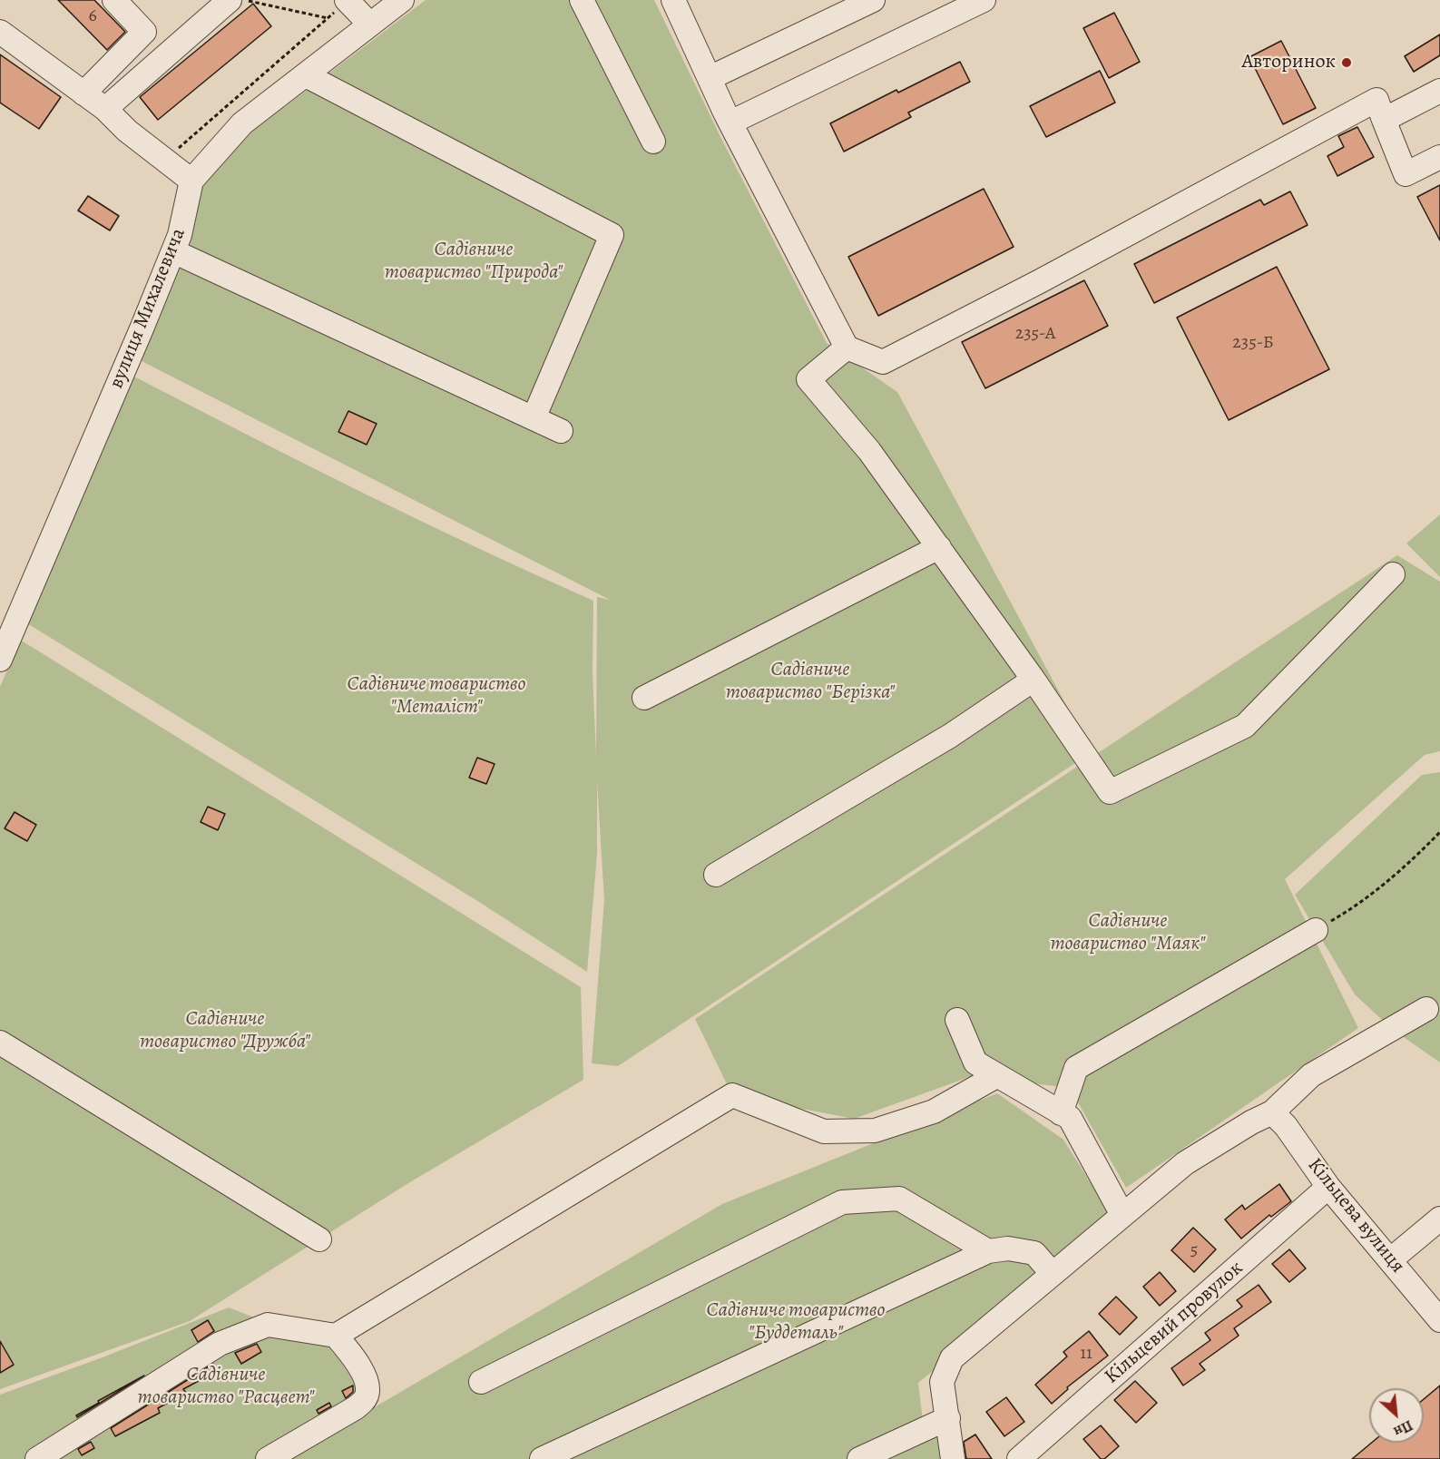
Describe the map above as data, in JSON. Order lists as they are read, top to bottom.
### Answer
{
  "streets": {
    "street": ["вулиця Михалевича", "Кільцева вулиця", "Кільцевий провулок"]
  },
  "crossings": [
    ["Кільцева вулиця", "Кільцевий провулок"]
  ],
  "parks": [
    "Садівниче товариство \"Природа\"",
    "Садівниче товариство \"Берізка\"",
    "Садівниче товариство \"Металіст\"",
    "Садівниче товариство \"Маяк\"",
    "Садівниче товариство \"Дружба\"",
    "Садівниче товариство \"Буддеталь\"",
    "Садівниче товариство \"Расцвет\""
  ],
  "places": ["Авторинок"],
  "house_numbers": [
    "6",
    "235-А",
    "235-Б",
    "5",
    "11"
  ],
  "north": "bottom right"
}
